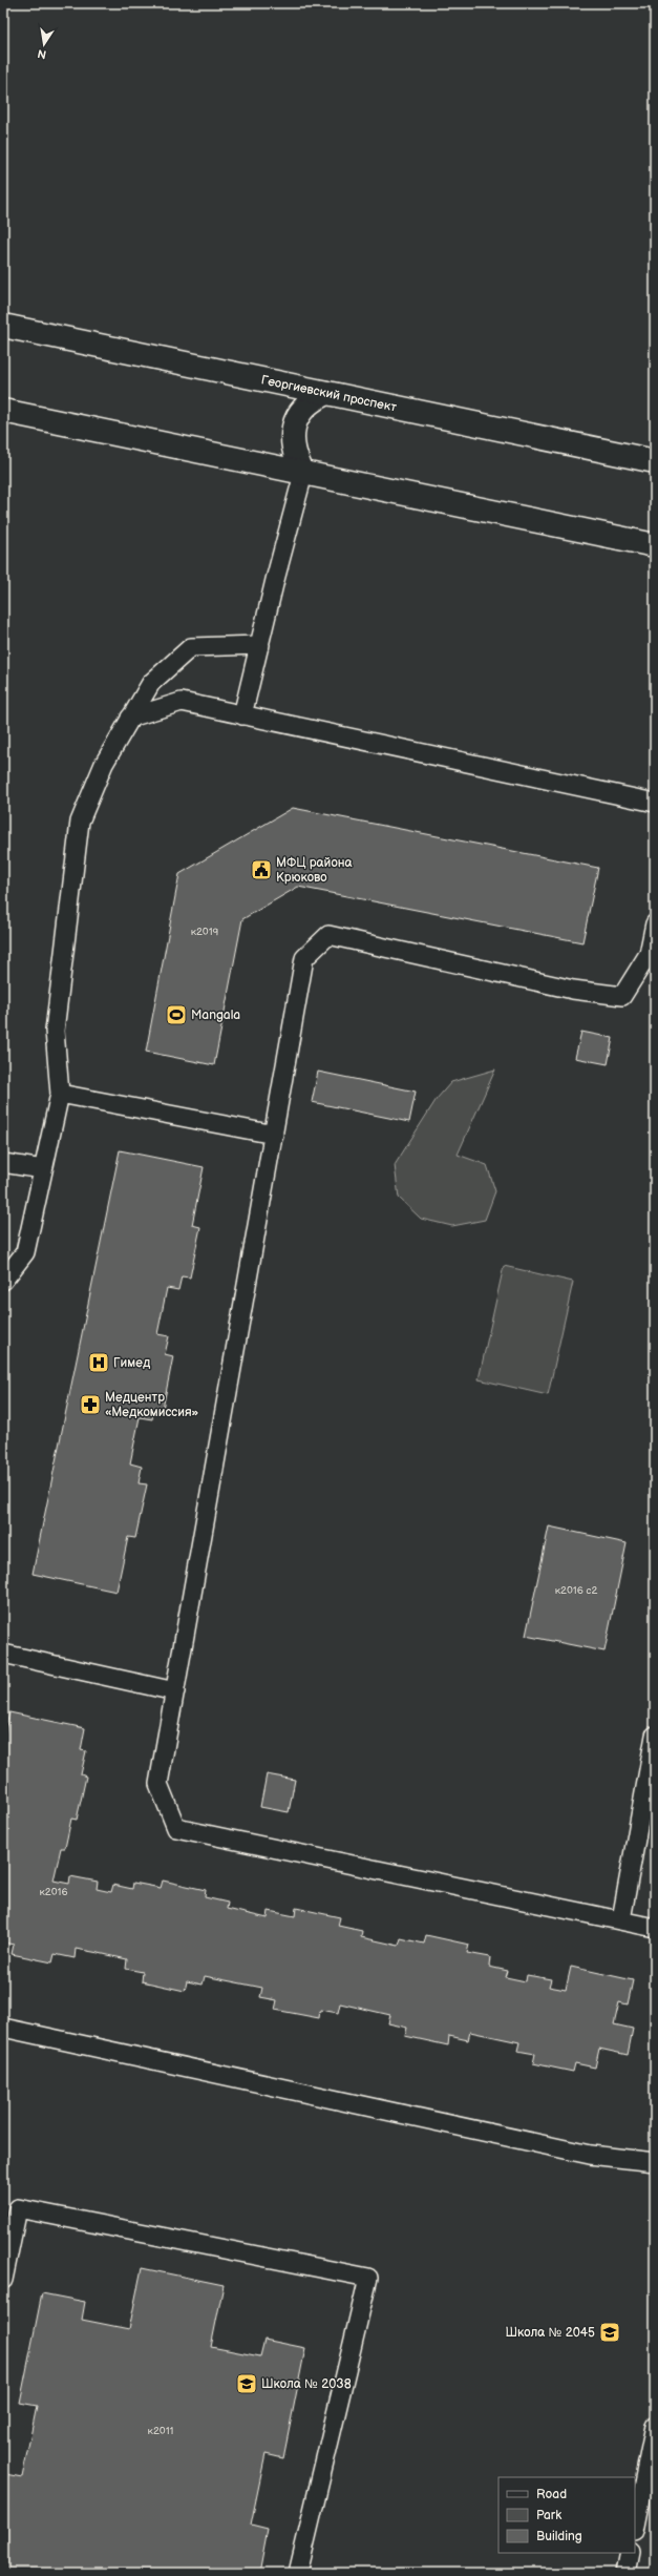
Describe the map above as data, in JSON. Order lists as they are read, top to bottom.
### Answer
{
  "streets": {
    "main road": ["Георгиевский проспект"]
  },
  "places": {
    "public building": ["МФЦ района Крюково"],
    "sports": ["Mangala"],
    "hospital": ["Гимед"],
    "pharmacy": ["Медцентр «Медкомиссия»"],
    "school or university": ["Школа № 2045", "Школа № 2038"]
  },
  "house_numbers": [
    "к2019",
    "к2016 с2",
    "к2016",
    "к2011"
  ],
  "legend": ["Road", "Park", "Building"],
  "north": "bottom"
}
